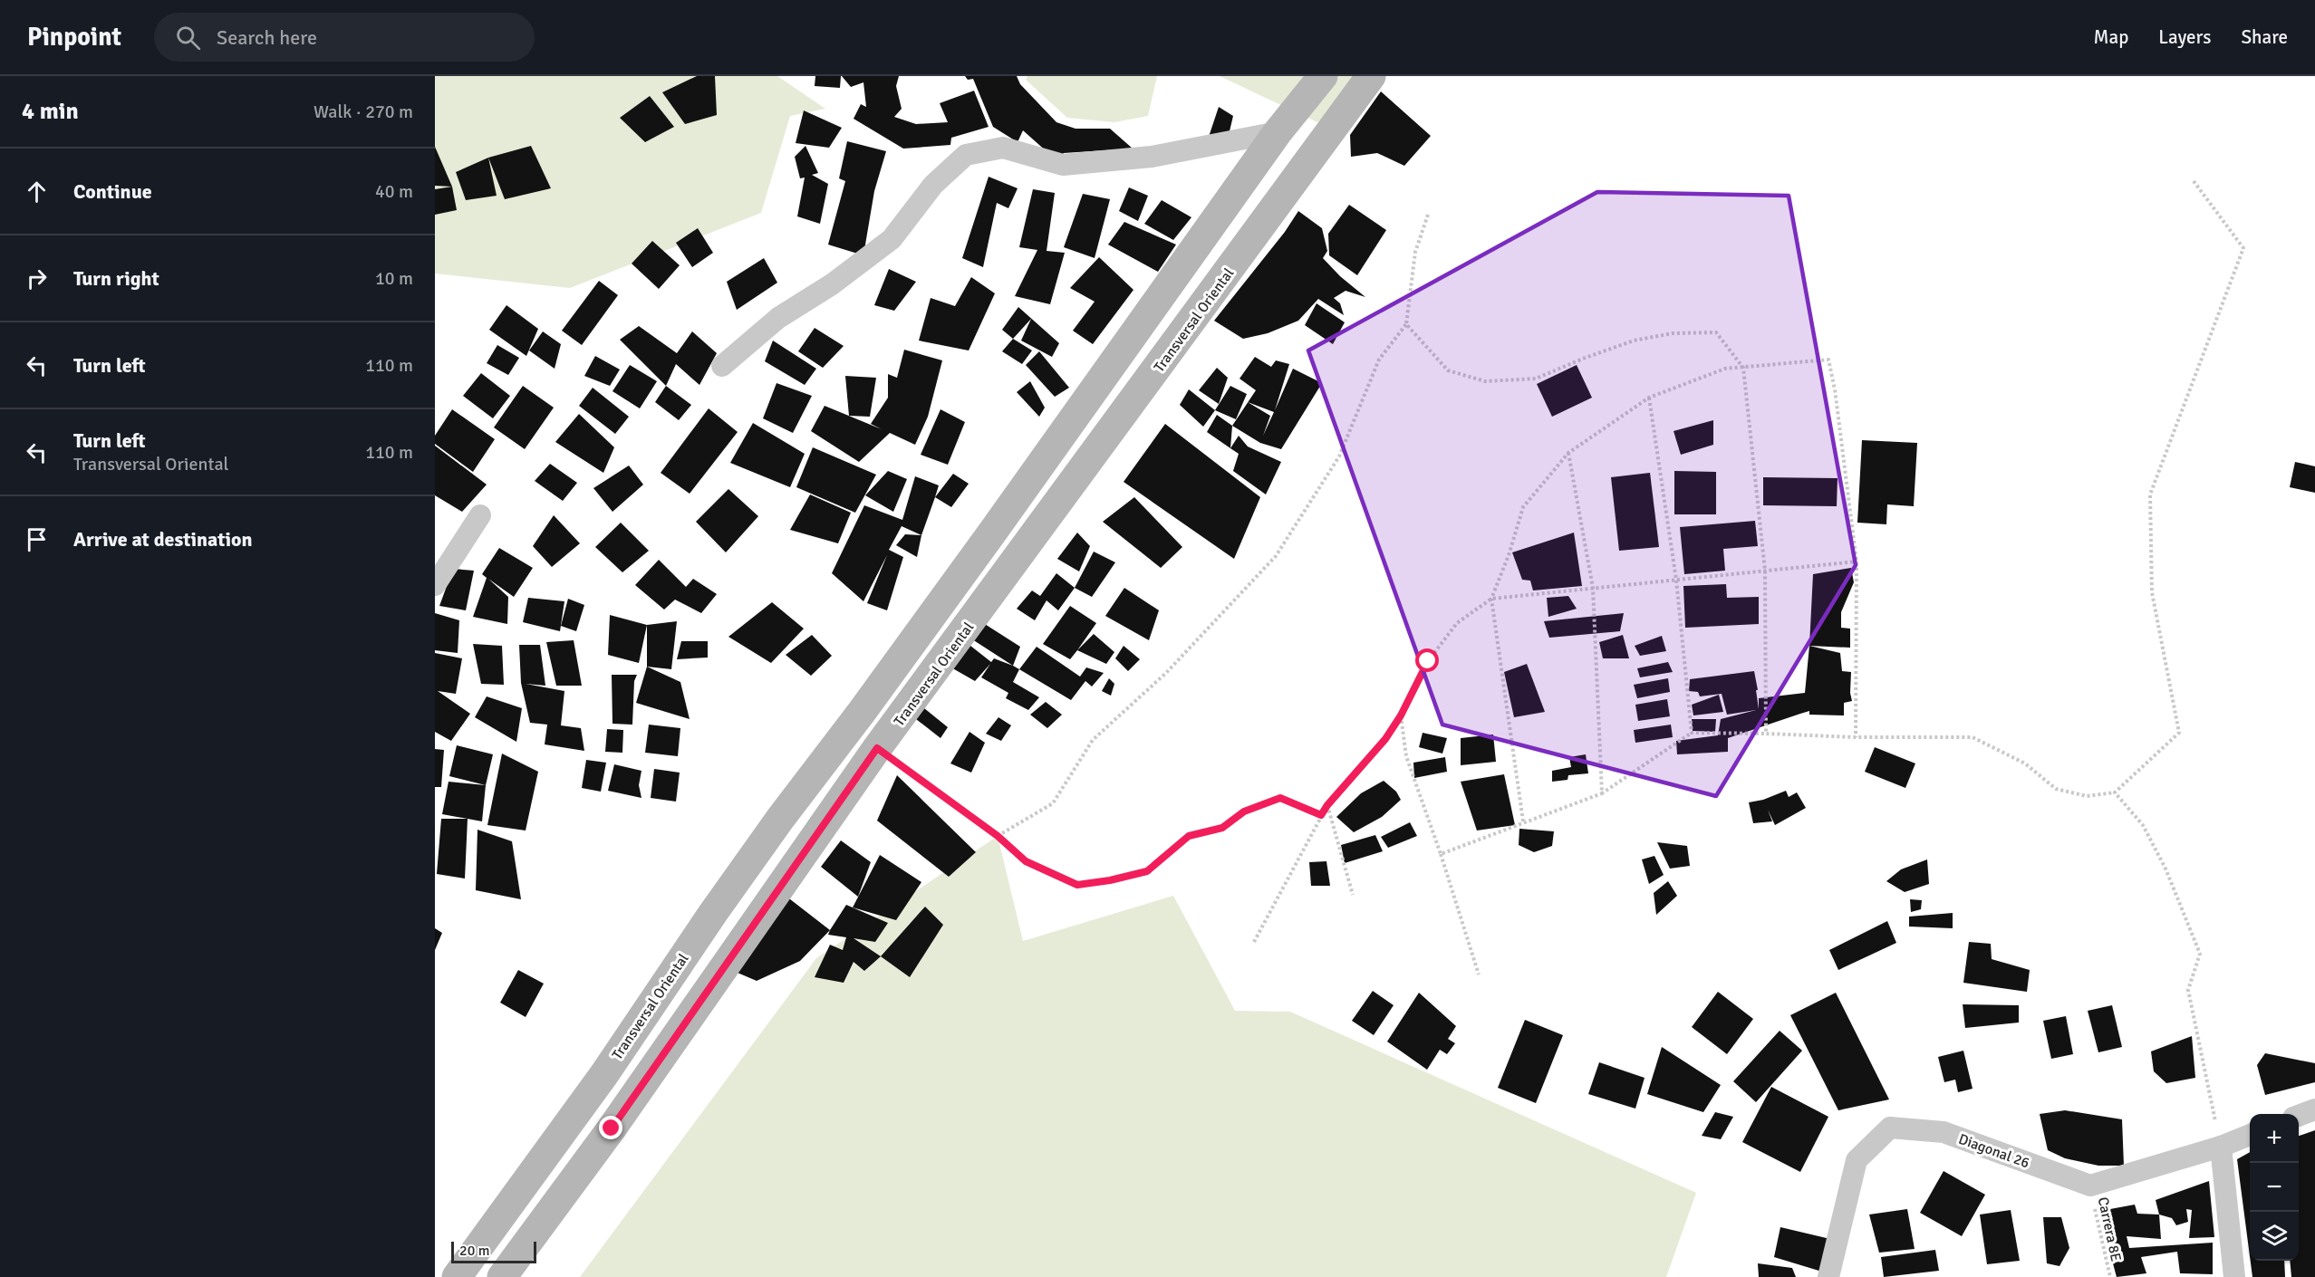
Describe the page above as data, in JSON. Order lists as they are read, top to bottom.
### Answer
{
  "streets": {
    "main road": ["Transversal Oriental"],
    "street": ["Diagonal 26"],
    "path": ["Carrera 8E"]
  },
  "crossings": [
    ["Diagonal 26", "Carrera 8E"]
  ],
  "scale_bar": "20 m",
  "page": {
    "header": "Pinpoint",
    "search": "Search here",
    "nav": ["Map", "Layers", "Share"],
    "heading": ["4 min", "Walk · 270 m"],
    "list": [
      ["Continue", "40 m"],
      ["Turn right", "10 m"],
      ["Turn left", "110 m"],
      ["Turn left", "Transversal Oriental", "110 m"],
      "Arrive at destination"
    ],
    "map_buttons": ["+", "−"],
    "scale": "20 m"
  }
}
